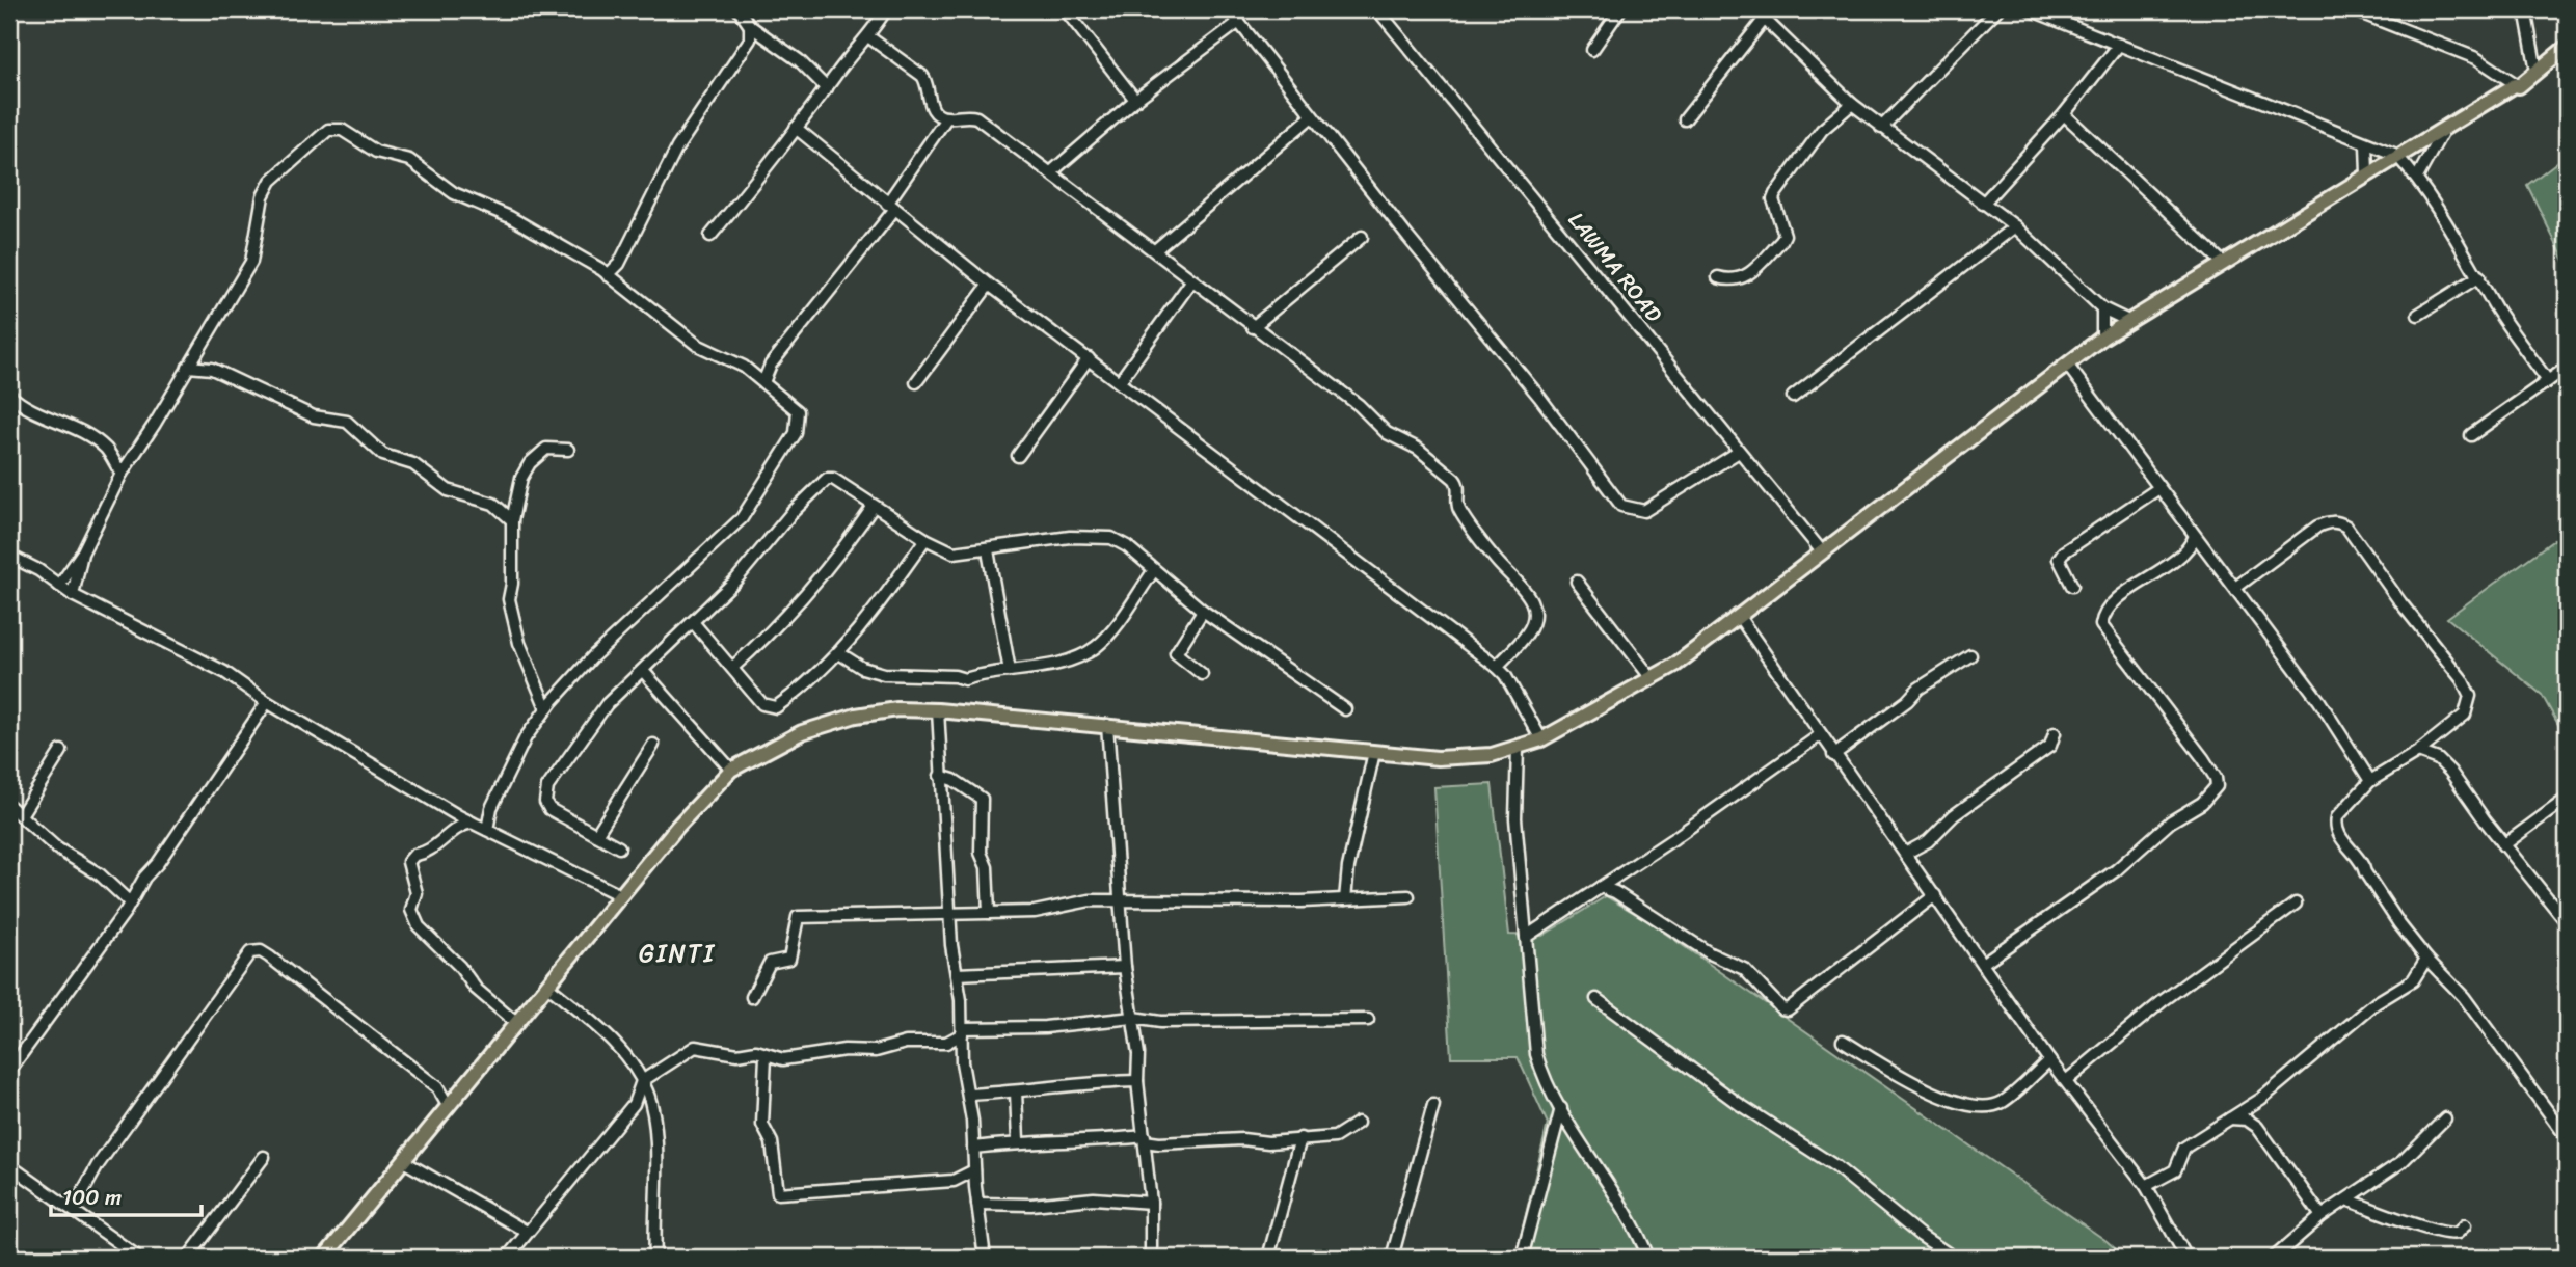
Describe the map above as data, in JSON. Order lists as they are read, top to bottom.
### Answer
{
  "streets": {
    "street": ["LAWMA ROAD"]
  },
  "districts": ["GINTI"],
  "scale_bar": "100 m"
}
